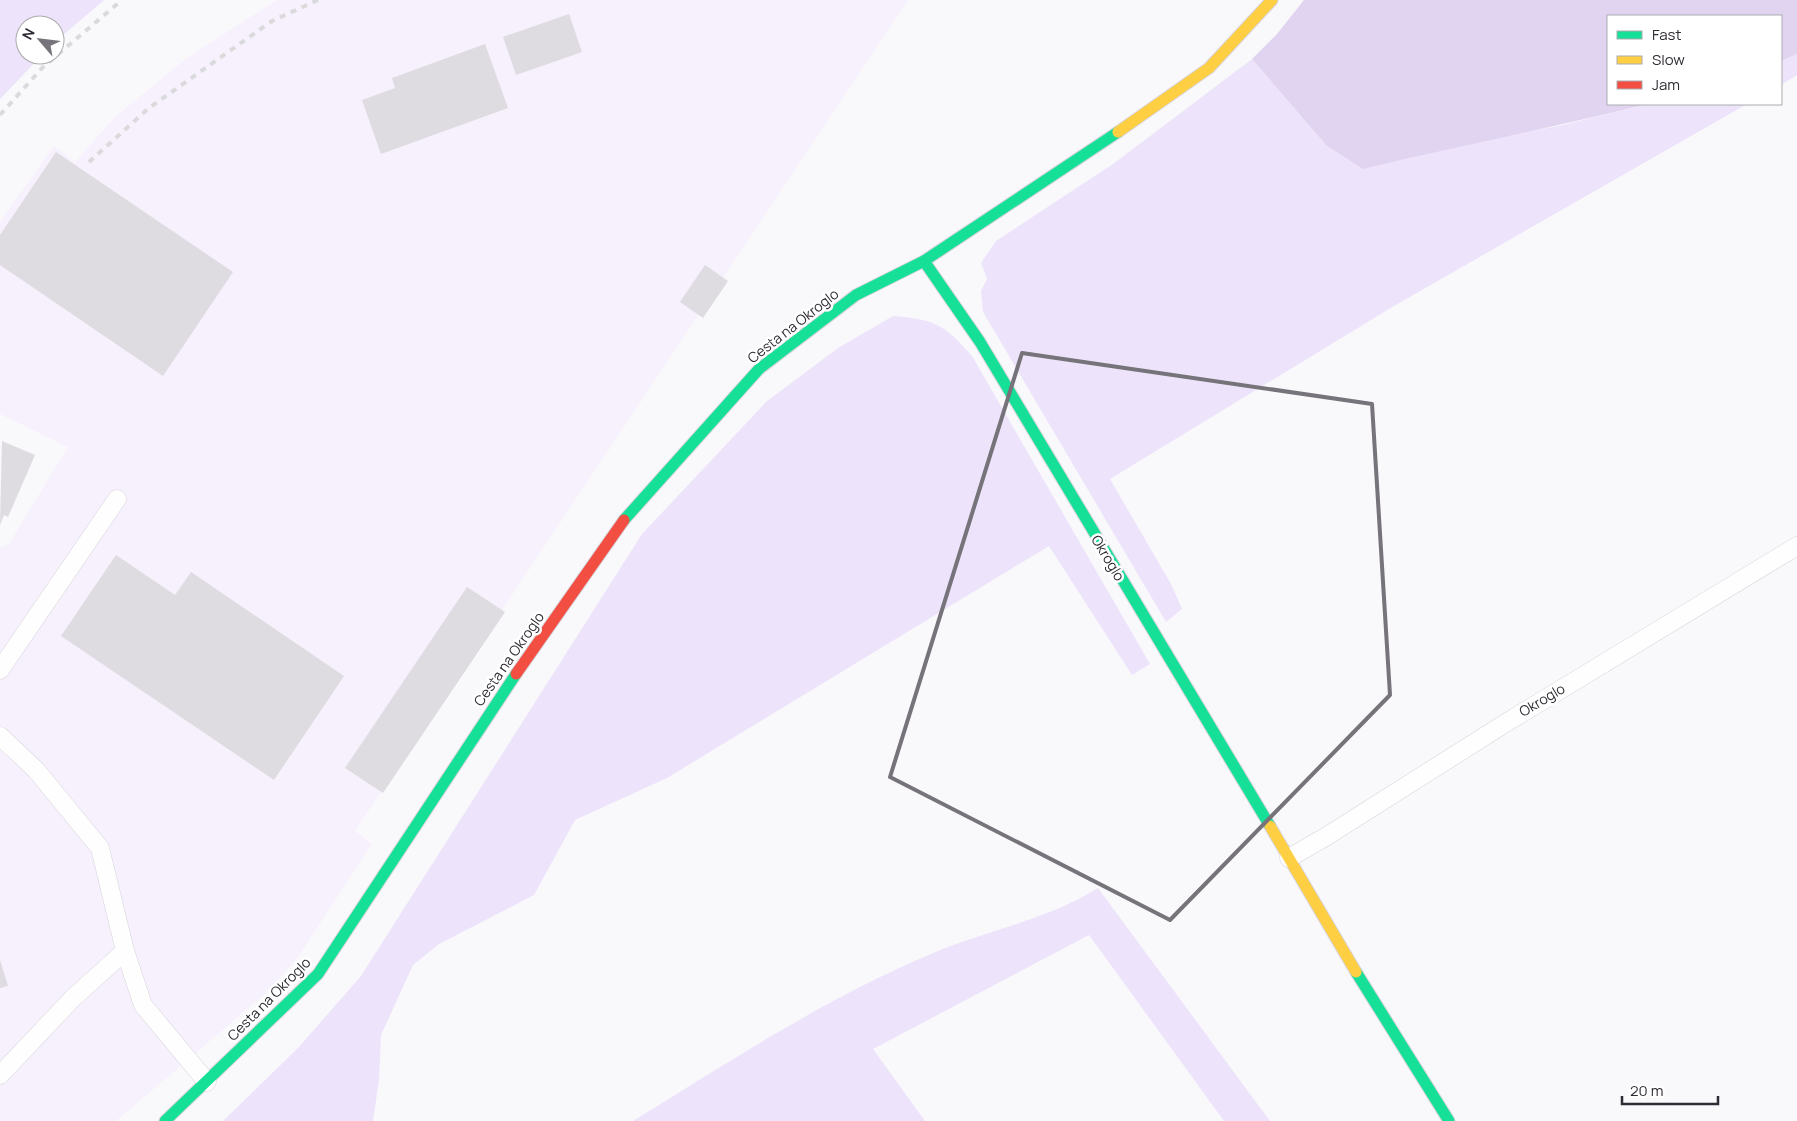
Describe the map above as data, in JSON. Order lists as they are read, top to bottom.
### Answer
{
  "streets": {
    "street": ["Cesta na Okroglo", "Okroglo"]
  },
  "crossings": [
    ["Cesta na Okroglo", "Okroglo"]
  ],
  "legend": ["Fast", "Slow", "Jam"],
  "scale_bar": "20 m",
  "north": "top left"
}
